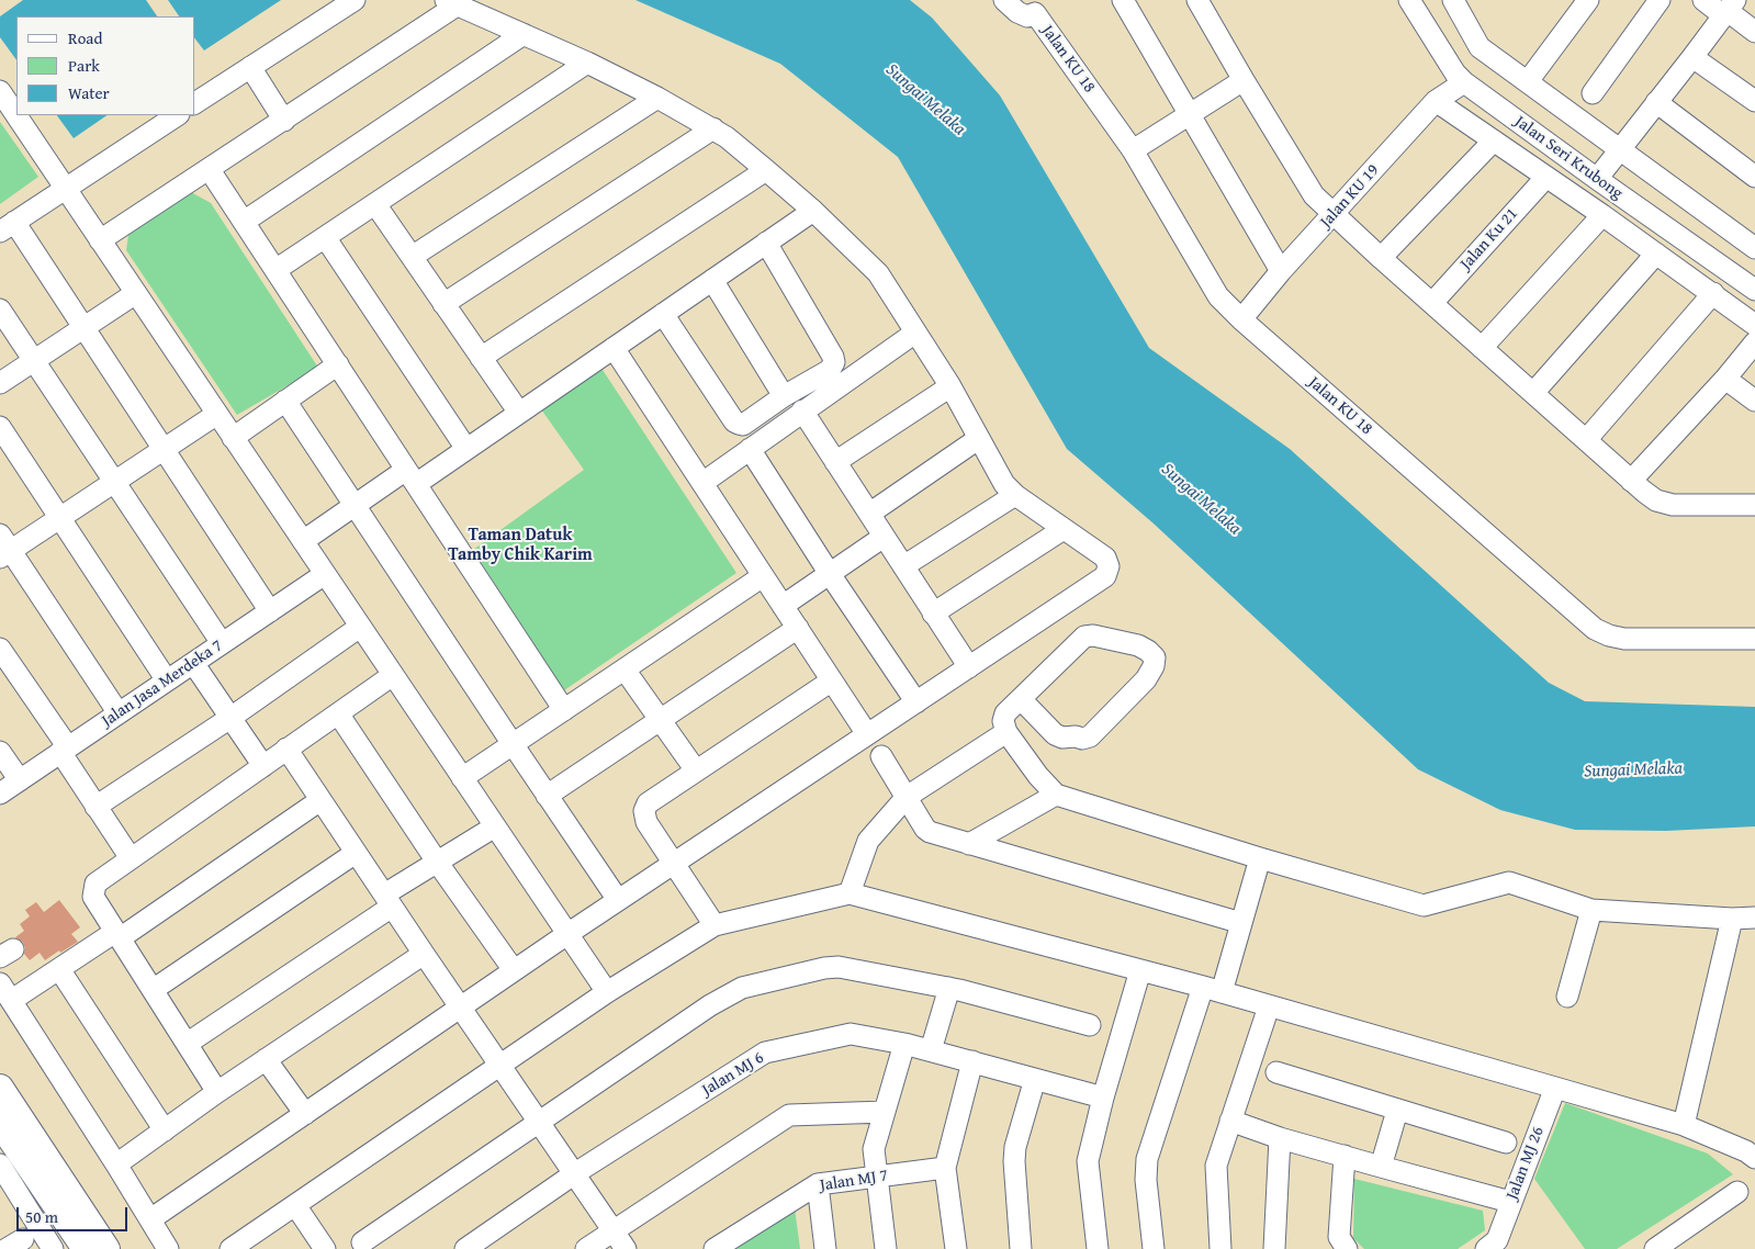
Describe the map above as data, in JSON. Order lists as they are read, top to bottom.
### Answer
{
  "streets": {
    "street": [
      "Jalan KU 18",
      "Jalan Seri Krubong",
      "Jalan KU 19",
      "Jalan Ku 21",
      "Jalan Jasa Merdeka 7",
      "Jalan MJ 6",
      "Jalan MJ 26",
      "Jalan MJ 7"
    ]
  },
  "crossings": [
    ["Jalan KU 18", "Jalan KU 19"],
    ["Jalan Seri Krubong", "Jalan KU 19"]
  ],
  "districts": ["Taman Datuk Tamby Chik Karim"],
  "water": ["Sungai Melaka"],
  "legend": ["Road", "Park", "Water"],
  "scale_bar": "50 m"
}
